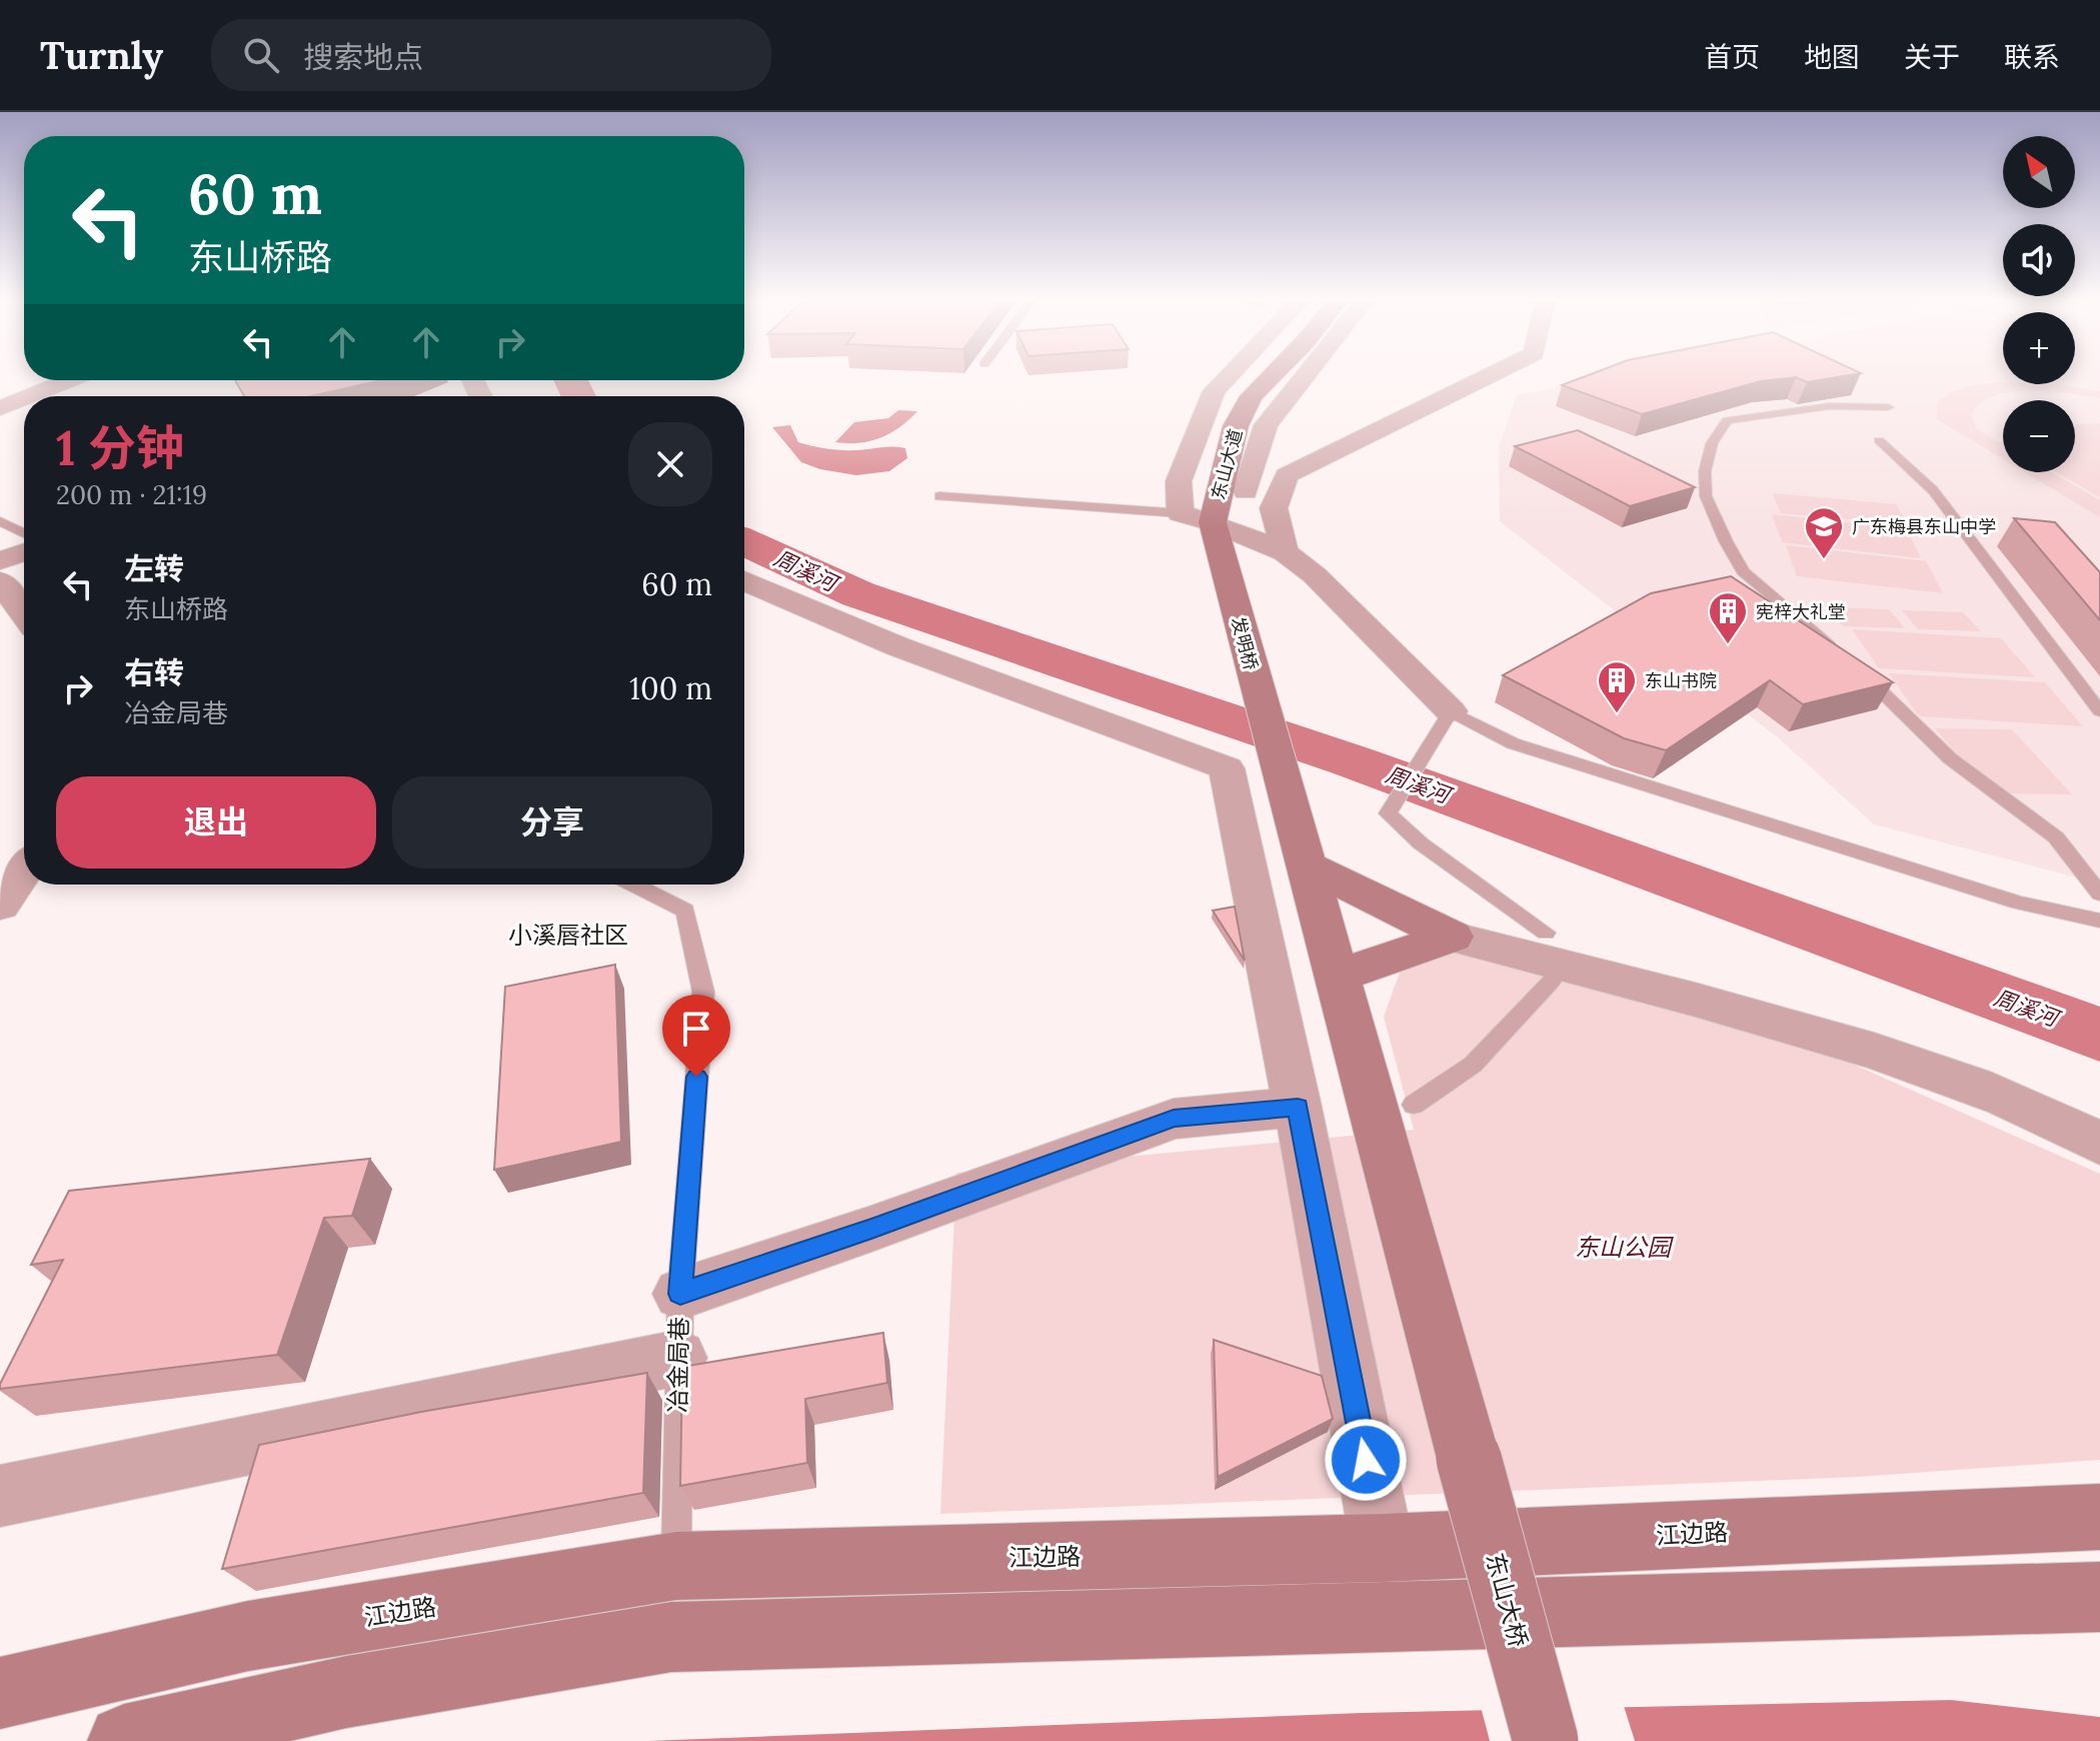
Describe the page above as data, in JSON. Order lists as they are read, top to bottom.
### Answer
{
  "streets": {
    "main road": [
      "东山大道",
      "发明桥",
      "江边路",
      "东山大桥"
    ],
    "lane": ["冶金局巷"]
  },
  "crossings": [
    ["东山大道", "发明桥"],
    ["发明桥", "东山大桥"],
    ["冶金局巷", "江边路"]
  ],
  "districts": ["小溪唇社区"],
  "water": ["周溪河"],
  "parks": ["东山公园"],
  "places": {
    "school or university": ["广东梅县东山中学"],
    "building": ["宪梓大礼堂", "东山书院"]
  },
  "north": "top left",
  "page": {
    "header": "Turnly",
    "search": "搜索地点",
    "nav": [
      "首页",
      "地图",
      "关于",
      "联系"
    ],
    "map_buttons": ["+", "−"],
    "turn": ["60 m", "东山桥路"],
    "heading": ["1 分钟", "200 m · 21:19"],
    "list": [
      {
        "name": "左转",
        "note": "东山桥路",
        "value": "60 m"
      },
      {
        "name": "右转",
        "note": "冶金局巷",
        "value": "100 m"
      }
    ],
    "buttons": ["退出", "分享"]
  }
}
